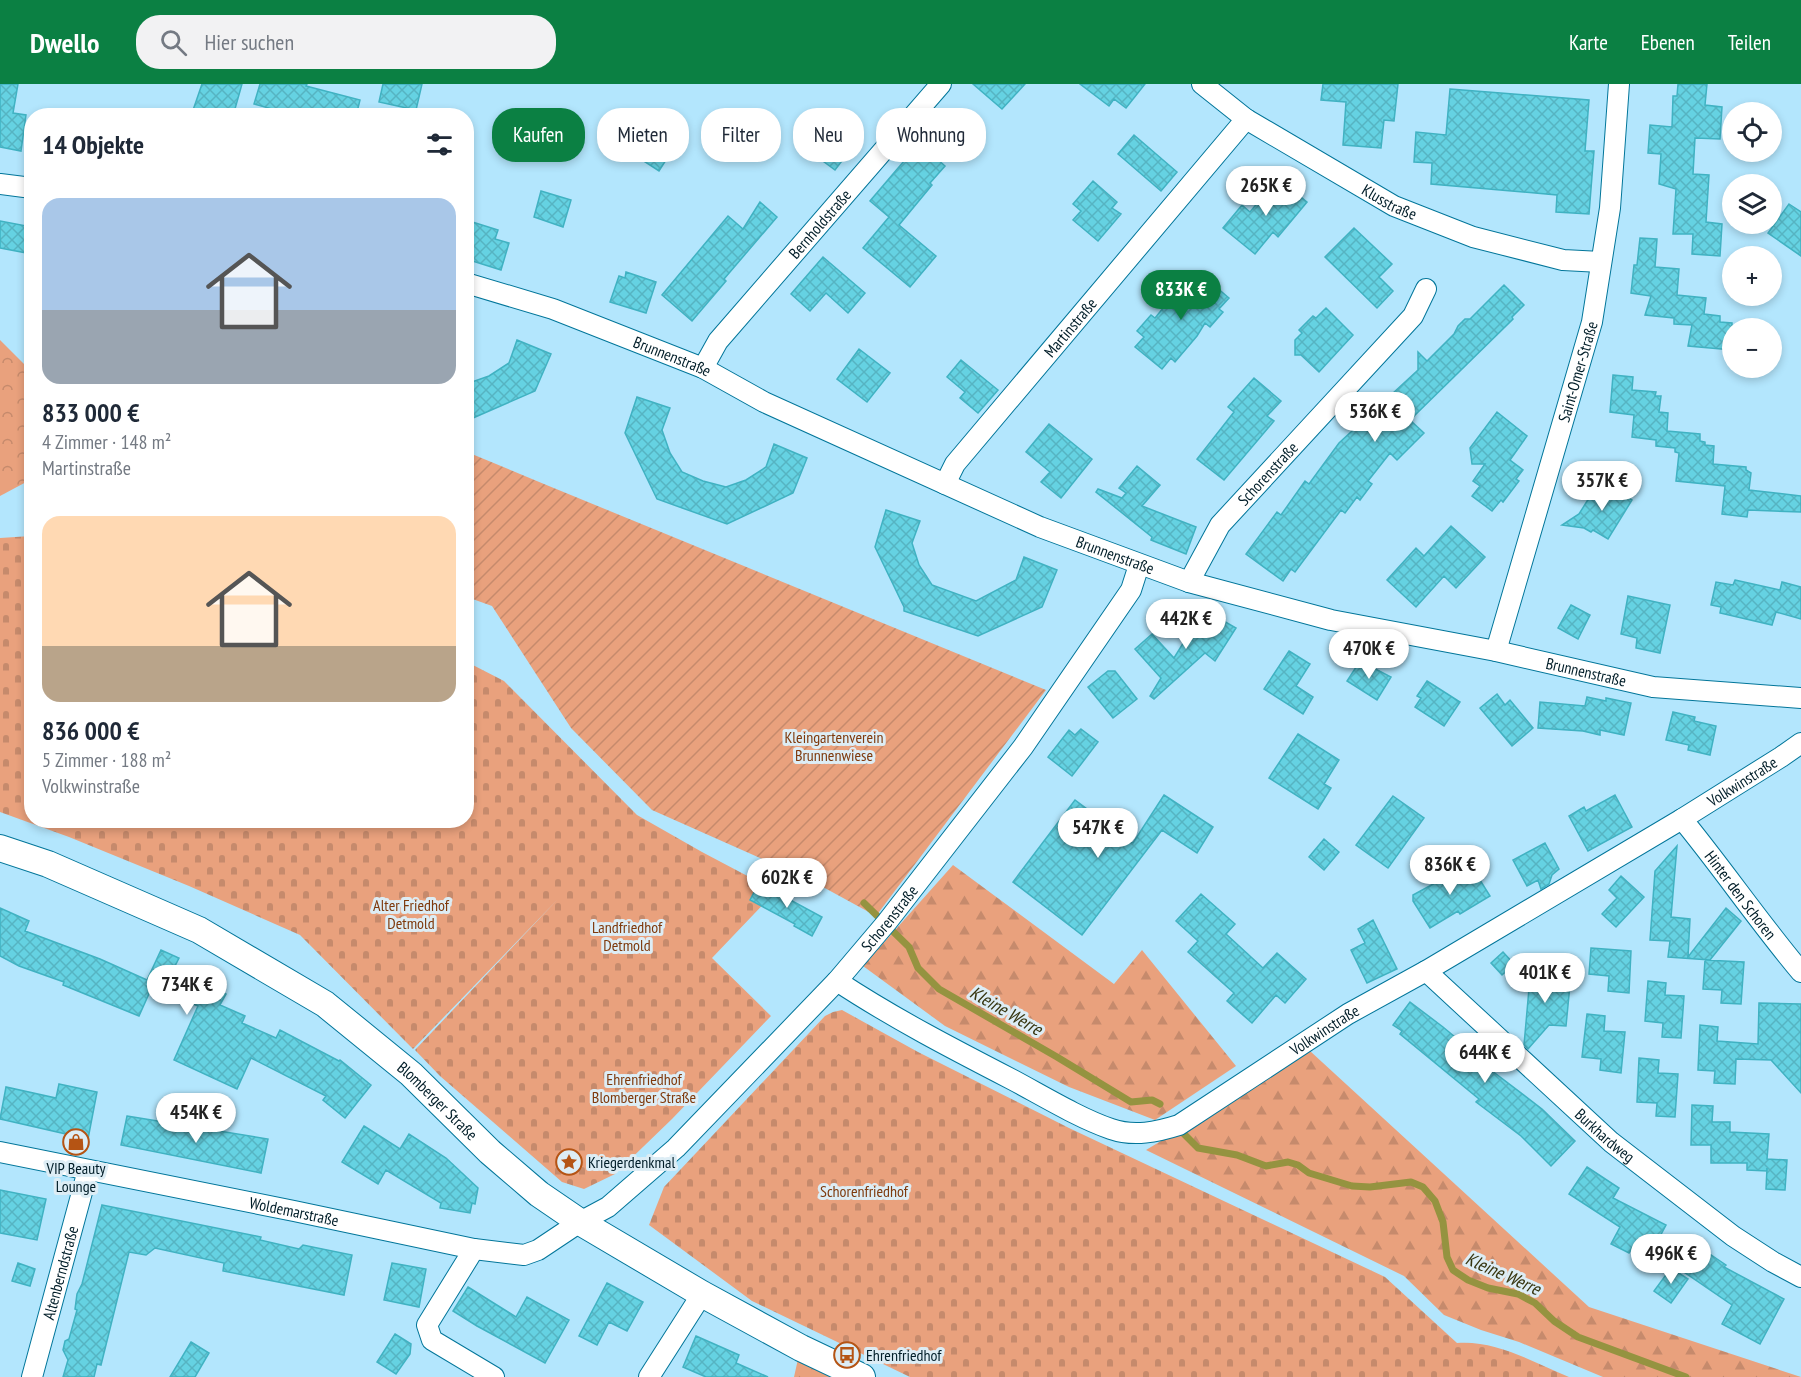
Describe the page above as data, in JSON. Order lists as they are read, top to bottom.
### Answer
{
  "streets": {
    "street": [
      "Klusstraße",
      "Bernholdstraße",
      "Martinstraße",
      "Brunnenstraße",
      "Saint-Omer-Straße",
      "Schorenstraße",
      "Volkwinstraße",
      "Hinter den Schoren",
      "Blomberger Straße",
      "Burkhardweg",
      "Woldemarstraße",
      "Altenberndstraße"
    ]
  },
  "crossings": [
    ["Klusstraße", "Martinstraße"],
    ["Klusstraße", "Saint-Omer-Straße"],
    ["Bernholdstraße", "Brunnenstraße"],
    ["Martinstraße", "Brunnenstraße"],
    ["Brunnenstraße", "Saint-Omer-Straße"],
    ["Brunnenstraße", "Schorenstraße"],
    ["Schorenstraße", "Volkwinstraße"],
    ["Schorenstraße", "Blomberger Straße"],
    ["Schorenstraße", "Woldemarstraße"],
    ["Volkwinstraße", "Hinter den Schoren"],
    ["Volkwinstraße", "Burkhardweg"],
    ["Blomberger Straße", "Woldemarstraße"],
    ["Woldemarstraße", "Altenberndstraße"]
  ],
  "water": ["Kleine Werre"],
  "parks": [
    "Kleingartenverein Brunnenwiese",
    "Alter Friedhof Detmold",
    "Landfriedhof Detmold",
    "Ehrenfriedhof Blomberger Straße",
    "Schorenfriedhof"
  ],
  "places": {
    "shop": ["VIP Beauty Lounge"],
    "place": ["Kriegerdenkmal"],
    "bus stop": ["Ehrenfriedhof"]
  },
  "page": {
    "header": "Dwello",
    "search": "Hier suchen",
    "nav": ["Karte", "Ebenen", "Teilen"],
    "map_buttons": ["+", "−"],
    "chip": [
      "Kaufen",
      "Mieten",
      "Filter",
      "Neu",
      "Wohnung"
    ],
    "heading": "14 Objekte",
    "price": [
      "265K €",
      "833K €",
      "536K €",
      "357K €",
      "442K €",
      "470K €",
      "547K €",
      "836K €",
      "602K €",
      "401K €",
      "734K €",
      "644K €",
      "454K €",
      "496K €"
    ],
    "list": [
      {
        "name": "833 000 €",
        "note": "4 Zimmer · 148 m² · Martinstraße"
      },
      {
        "name": "836 000 €",
        "note": "5 Zimmer · 188 m² · Volkwinstraße"
      }
    ]
  }
}
